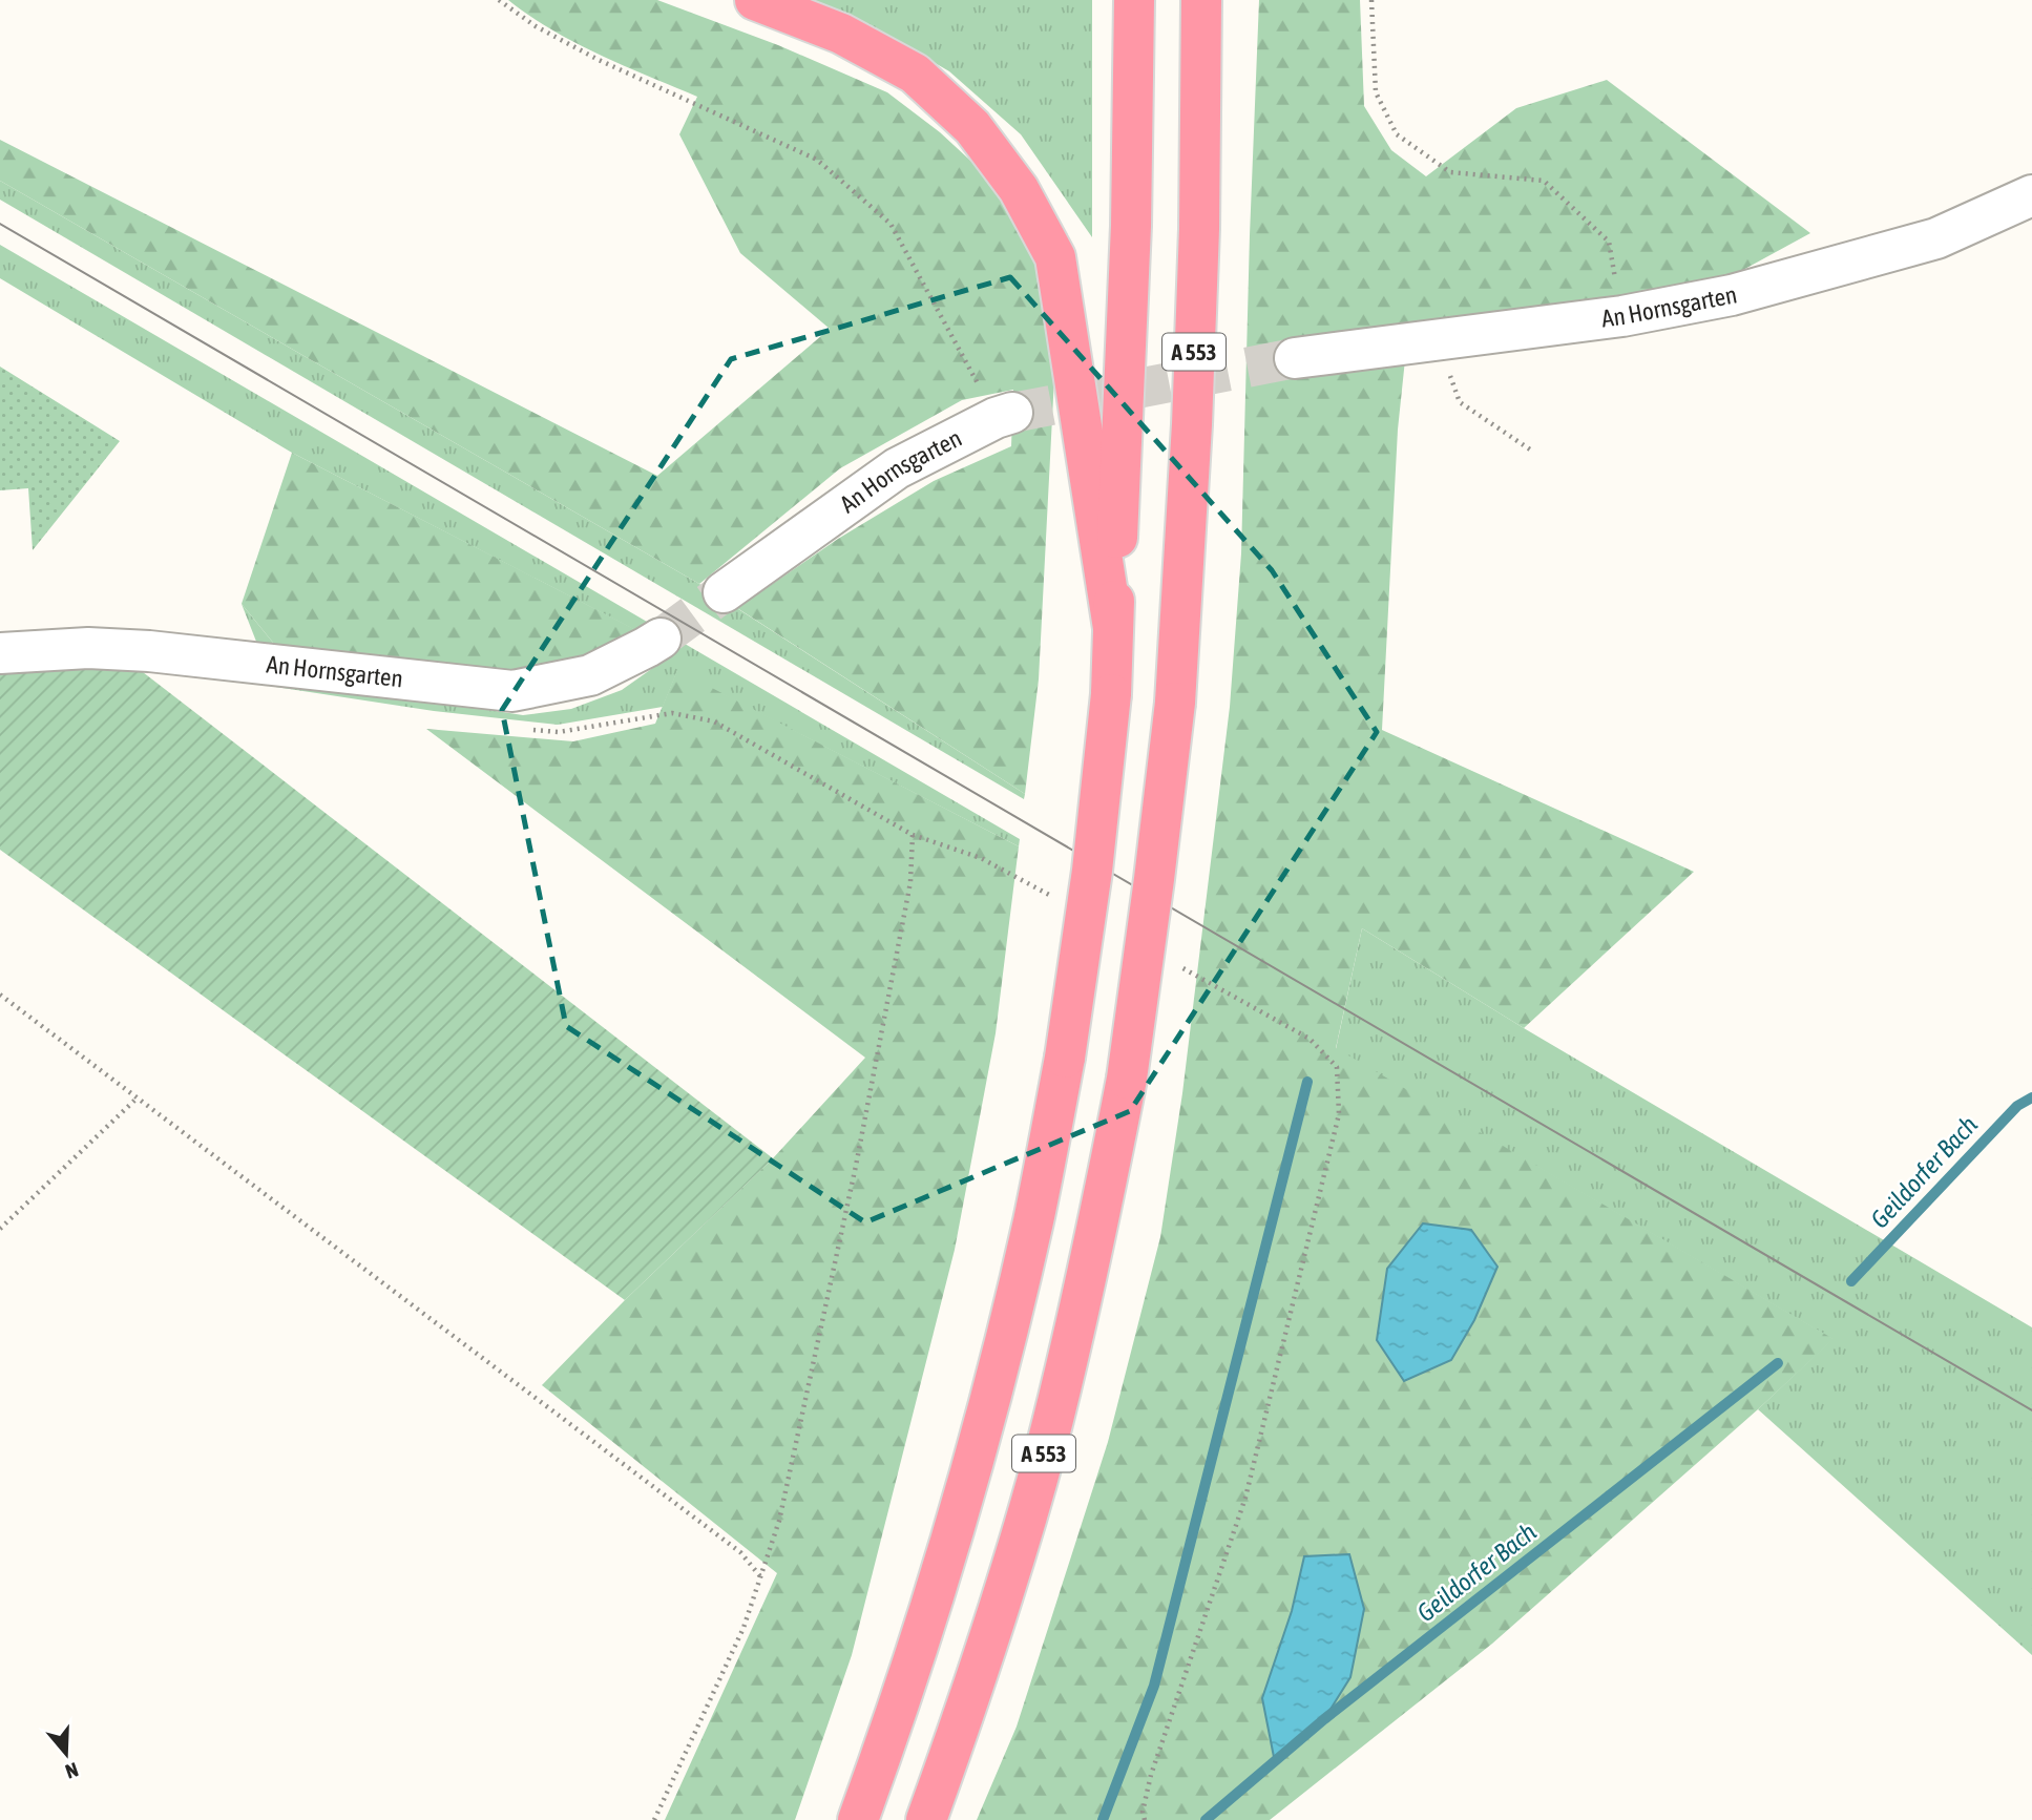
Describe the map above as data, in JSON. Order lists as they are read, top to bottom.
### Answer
{
  "streets": {
    "highway": ["A 553"],
    "street": ["An Hornsgarten"]
  },
  "water": ["Geildorfer Bach"],
  "north": "bottom"
}
